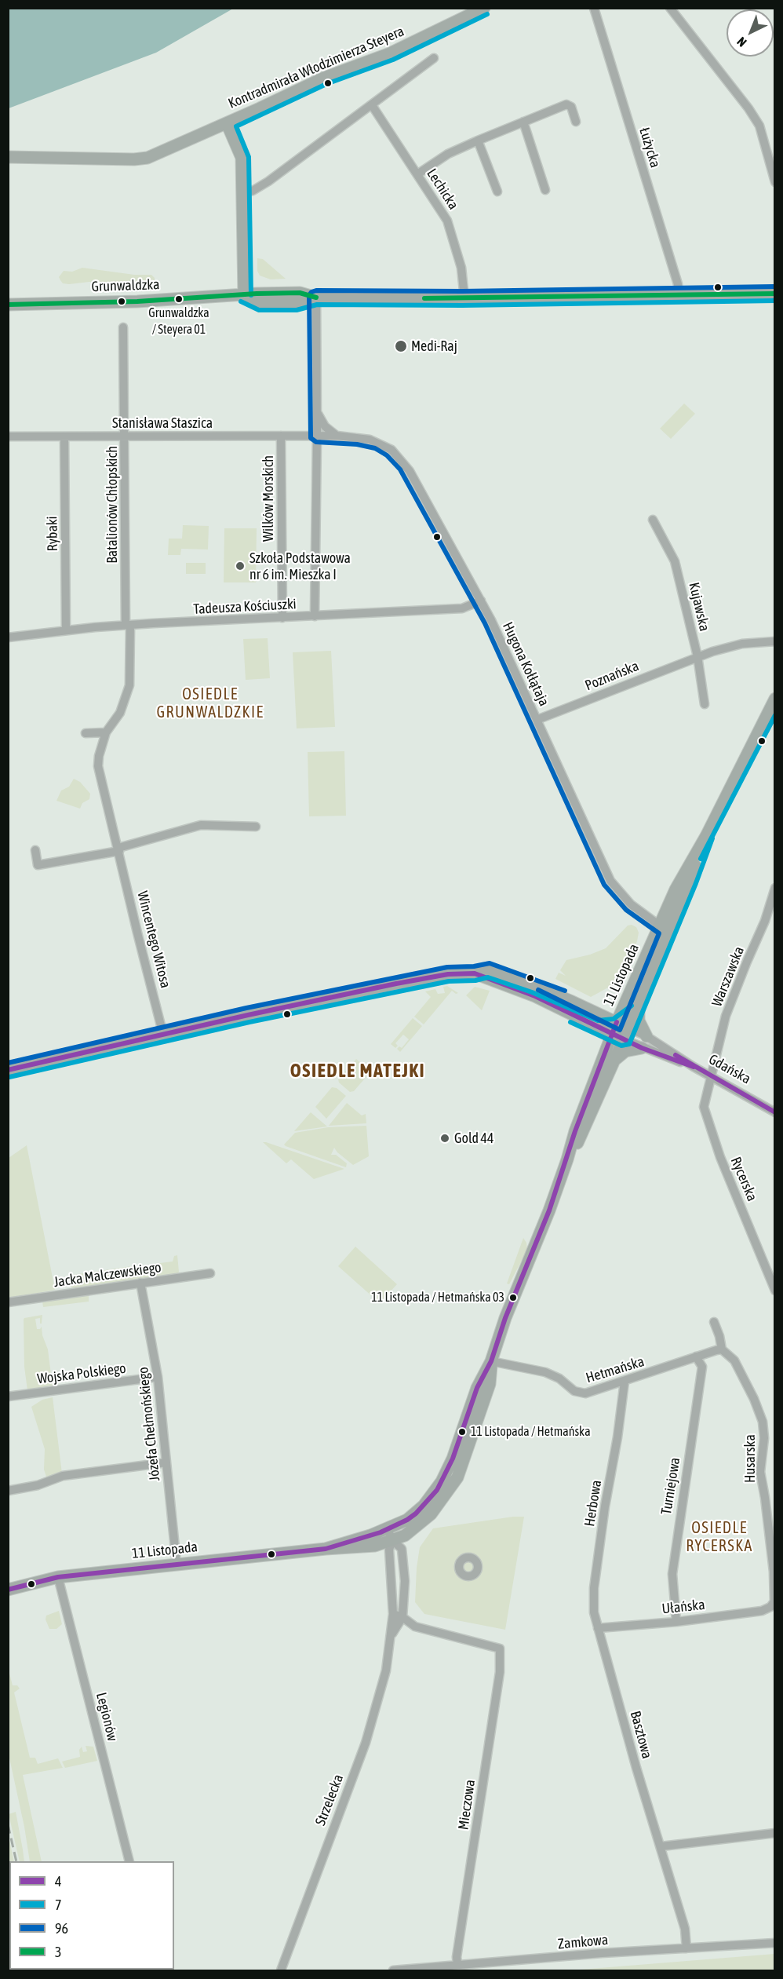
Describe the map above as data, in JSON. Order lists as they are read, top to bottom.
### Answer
{
  "streets": {
    "street": [
      "Kontradmirała Włodzimierza Steyera",
      "Łużycka",
      "Lechicka",
      "Grunwaldzka",
      "Stanisława Staszica",
      "Wilków Morskich",
      "Batalionów Chłopskich",
      "Rybaki",
      "Tadeusza Kościuszki",
      "Kujawska",
      "Hugona Kołłątaja",
      "Poznańska",
      "Wincentego Witosa",
      "11 Listopada",
      "Warszawska",
      "Gdańska",
      "Rycerska",
      "Jacka Malczewskiego",
      "Hetmańska",
      "Wojska Polskiego",
      "Józefa Chełmońskiego",
      "Husarska",
      "Turniejowa",
      "Herbowa",
      "Ułańska",
      "Legionów",
      "Basztowa",
      "Strzelecka",
      "Mieczowa",
      "Zamkowa"
    ]
  },
  "crossings": [
    ["Kontradmirała Włodzimierza Steyera", "Grunwaldzka"],
    ["Łużycka", "Grunwaldzka"],
    ["Lechicka", "Grunwaldzka"],
    ["Stanisława Staszica", "Wilków Morskich"],
    ["Stanisława Staszica", "Batalionów Chłopskich"],
    ["Stanisława Staszica", "Rybaki"],
    ["Stanisława Staszica", "Hugona Kołłątaja"],
    ["Wilków Morskich", "Tadeusza Kościuszki"],
    ["Batalionów Chłopskich", "Tadeusza Kościuszki"],
    ["Batalionów Chłopskich", "Wincentego Witosa"],
    ["Rybaki", "Tadeusza Kościuszki"],
    ["Tadeusza Kościuszki", "Hugona Kołłątaja"],
    ["Kujawska", "Poznańska"],
    ["Hugona Kołłątaja", "Poznańska"],
    ["Hugona Kołłątaja", "11 Listopada"],
    ["Wincentego Witosa", "Gdańska"],
    ["11 Listopada", "Gdańska"],
    ["11 Listopada", "Hetmańska"],
    ["11 Listopada", "Józefa Chełmońskiego"],
    ["11 Listopada", "Legionów"],
    ["11 Listopada", "Strzelecka"],
    ["Warszawska", "Gdańska"],
    ["Warszawska", "Rycerska"],
    ["Gdańska", "Rycerska"],
    ["Jacka Malczewskiego", "Józefa Chełmońskiego"],
    ["Hetmańska", "Husarska"],
    ["Hetmańska", "Turniejowa"],
    ["Hetmańska", "Herbowa"],
    ["Wojska Polskiego", "Józefa Chełmońskiego"],
    ["Husarska", "Ułańska"],
    ["Turniejowa", "Ułańska"],
    ["Herbowa", "Ułańska"],
    ["Herbowa", "Basztowa"],
    ["Ułańska", "Basztowa"],
    ["Basztowa", "Zamkowa"],
    ["Strzelecka", "Mieczowa"],
    ["Mieczowa", "Zamkowa"]
  ],
  "districts": ["OSIEDLE GRUNWALDZKIE", "OSIEDLE MATEJKI", "OSIEDLE RYCERSKA"],
  "places": [
    "Grunwaldzka / Steyera 01",
    "Medi-Raj",
    "Szkoła Podstawowa nr 6 im. Mieszka I",
    "Gold 44",
    "11 Listopada / Hetmańska 03",
    "11 Listopada / Hetmańska"
  ],
  "lines": [
    "transit line 7",
    "transit line 96",
    "transit line 3",
    "transit line 4"
  ],
  "legend": [
    "4",
    "7",
    "96",
    "3"
  ],
  "north": "bottom left"
}
